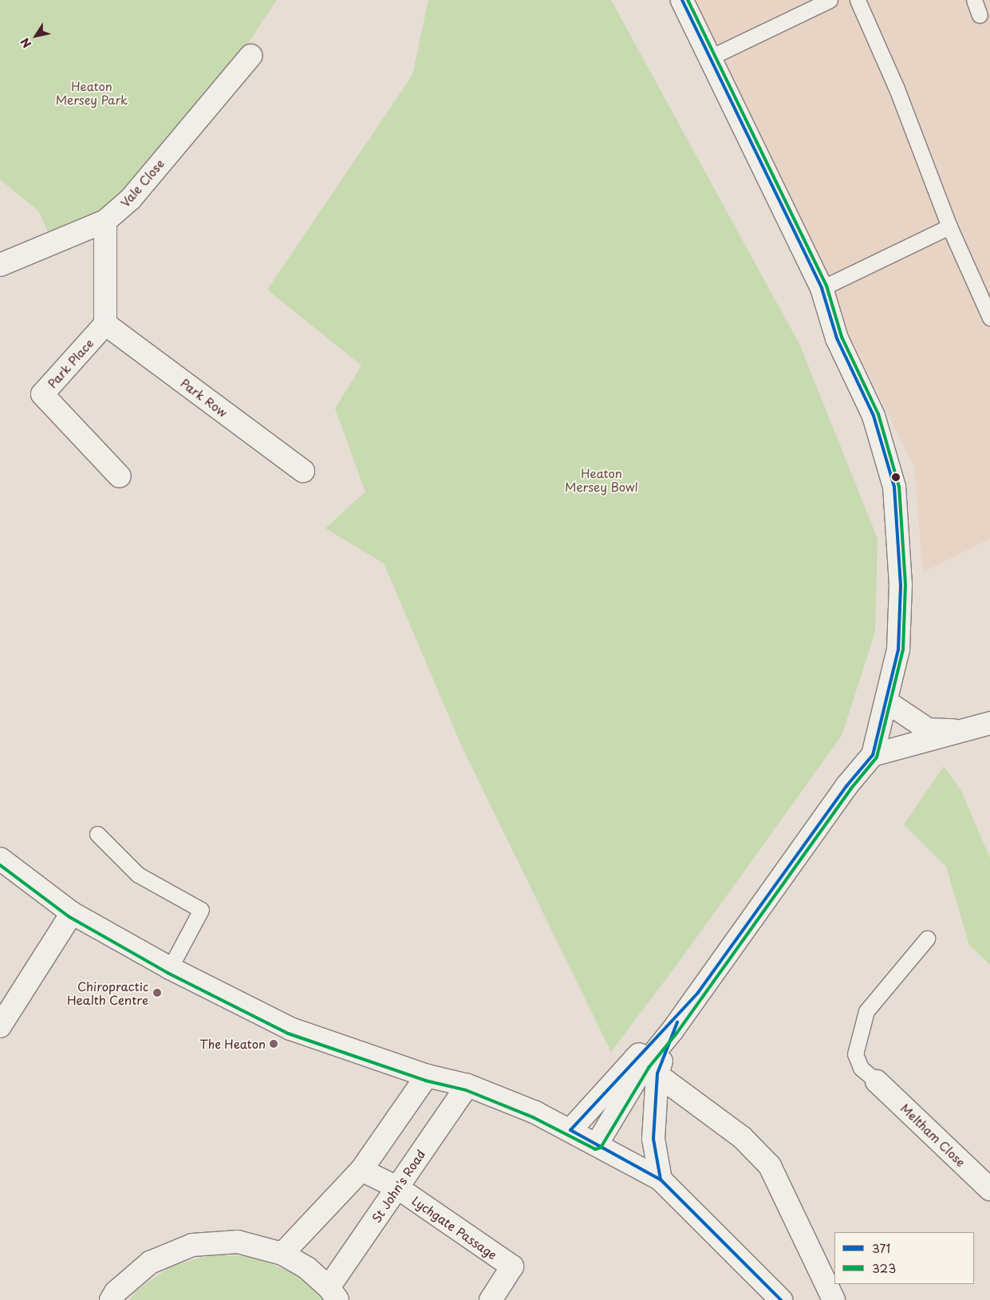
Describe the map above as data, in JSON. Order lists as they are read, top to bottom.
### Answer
{
  "streets": {
    "street": [
      "Vale Close",
      "Park Place",
      "Park Row",
      "Meltham Close",
      "St John's Road",
      "Lychgate Passage"
    ]
  },
  "crossings": [
    ["Park Place", "Park Row"],
    ["St John's Road", "Lychgate Passage"]
  ],
  "parks": ["Heaton Mersey Park", "Heaton Mersey Bowl"],
  "places": ["Chiropractic Health Centre", "The Heaton"],
  "lines": ["transit line 371", "transit line 323"],
  "legend": ["371", "323"],
  "north": "bottom left"
}
